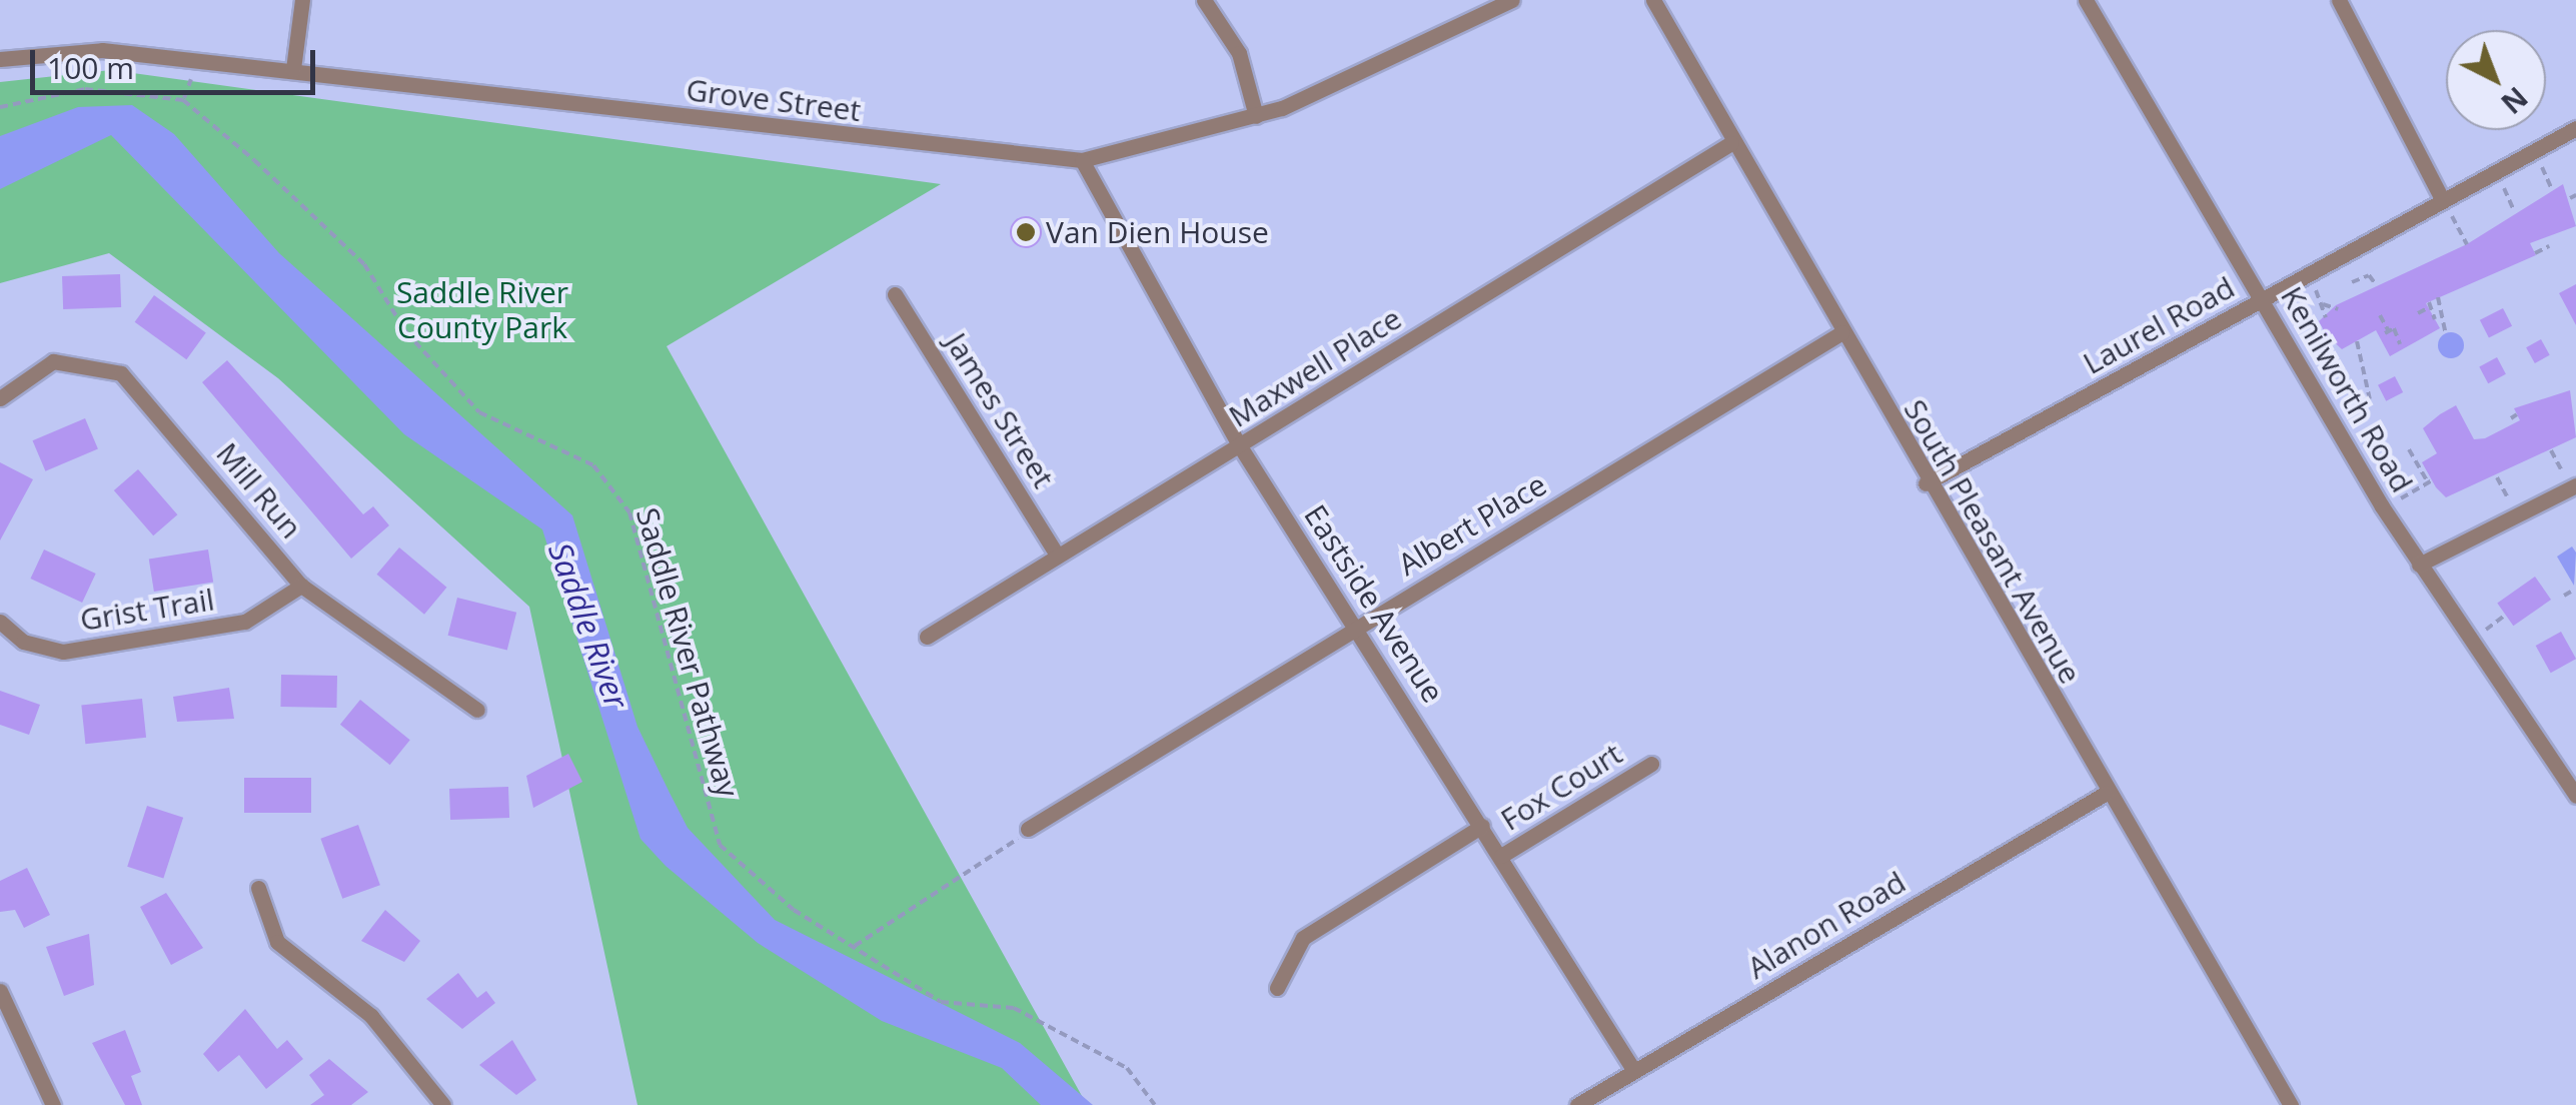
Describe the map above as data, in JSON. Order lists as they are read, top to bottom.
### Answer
{
  "streets": {
    "street": [
      "Grove Street",
      "Laurel Road",
      "Maxwell Place",
      "Kenilworth Road",
      "James Street",
      "Mill Run",
      "Albert Place",
      "South Pleasant Avenue",
      "Eastside Avenue",
      "Grist Trail",
      "Fox Court",
      "Alanon Road"
    ],
    "path": ["Saddle River Pathway"]
  },
  "crossings": [
    ["Grove Street", "Eastside Avenue"],
    ["Laurel Road", "Kenilworth Road"],
    ["Laurel Road", "South Pleasant Avenue"],
    ["Maxwell Place", "James Street"],
    ["Maxwell Place", "South Pleasant Avenue"],
    ["Maxwell Place", "Eastside Avenue"],
    ["Mill Run", "Grist Trail"],
    ["Albert Place", "South Pleasant Avenue"],
    ["Albert Place", "Eastside Avenue"],
    ["South Pleasant Avenue", "Alanon Road"],
    ["Eastside Avenue", "Fox Court"],
    ["Eastside Avenue", "Alanon Road"]
  ],
  "water": ["Saddle River"],
  "parks": ["Saddle River County Park"],
  "places": ["Van Dien House"],
  "scale_bar": "100 m",
  "north": "bottom right"
}
